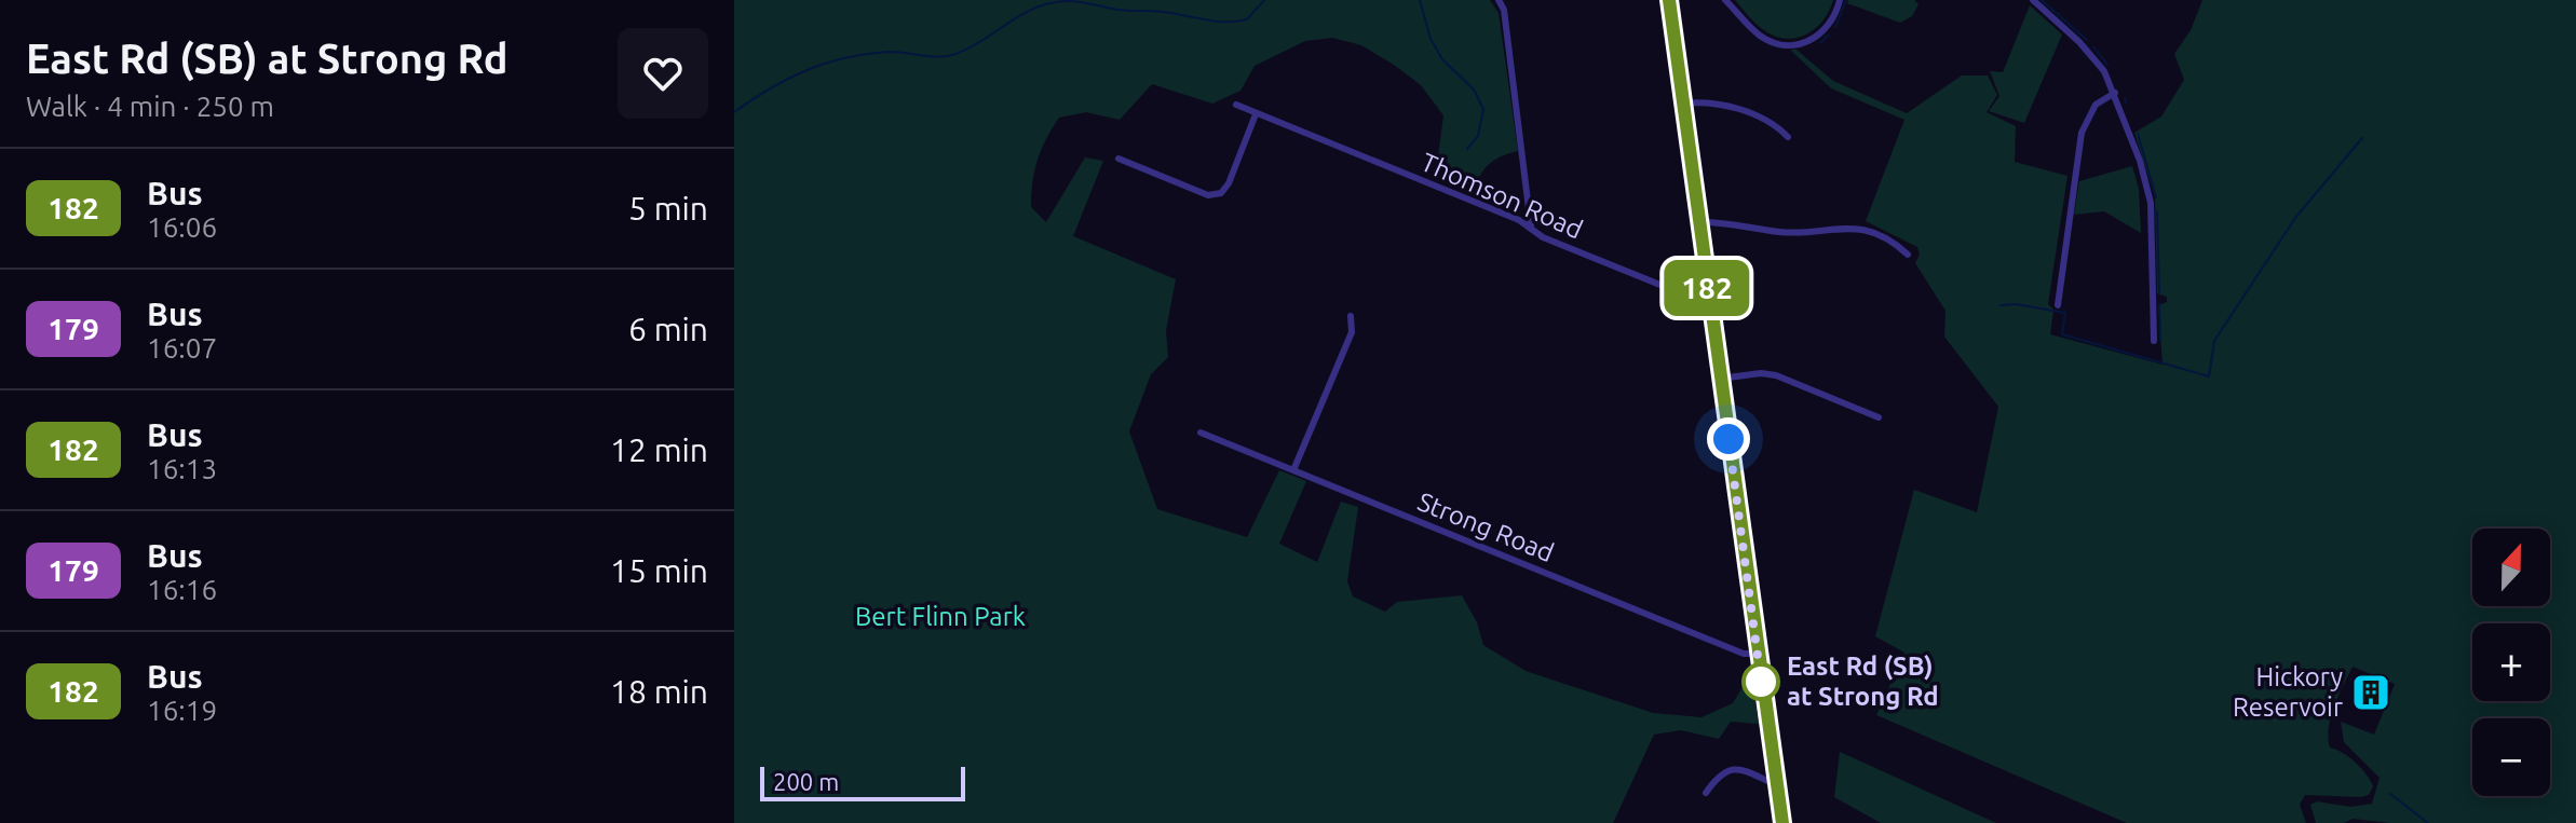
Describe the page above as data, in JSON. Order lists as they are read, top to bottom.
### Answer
{
  "streets": {
    "street": ["Thomson Road", "Strong Road"]
  },
  "parks": ["Bert Flinn Park"],
  "places": {
    "other": ["East Rd (SB) at Strong Rd"],
    "building": ["Hickory Reservoir"]
  },
  "lines": ["bus line 182"],
  "scale_bar": "200 m",
  "north": "top",
  "page": {
    "heading": ["East Rd (SB) at Strong Rd", "Walk · 4 min · 250 m"],
    "on_map": "182",
    "list": [
      {
        "mark": "182",
        "name": "Bus",
        "note": "16:06",
        "value": "5 min"
      },
      {
        "mark": "179",
        "name": "Bus",
        "note": "16:07",
        "value": "6 min"
      },
      {
        "mark": "182",
        "name": "Bus",
        "note": "16:13",
        "value": "12 min"
      },
      {
        "mark": "179",
        "name": "Bus",
        "note": "16:16",
        "value": "15 min"
      },
      {
        "mark": "182",
        "name": "Bus",
        "note": "16:19",
        "value": "18 min"
      }
    ],
    "map_buttons": ["+", "−"],
    "scale": "200 m"
  }
}
